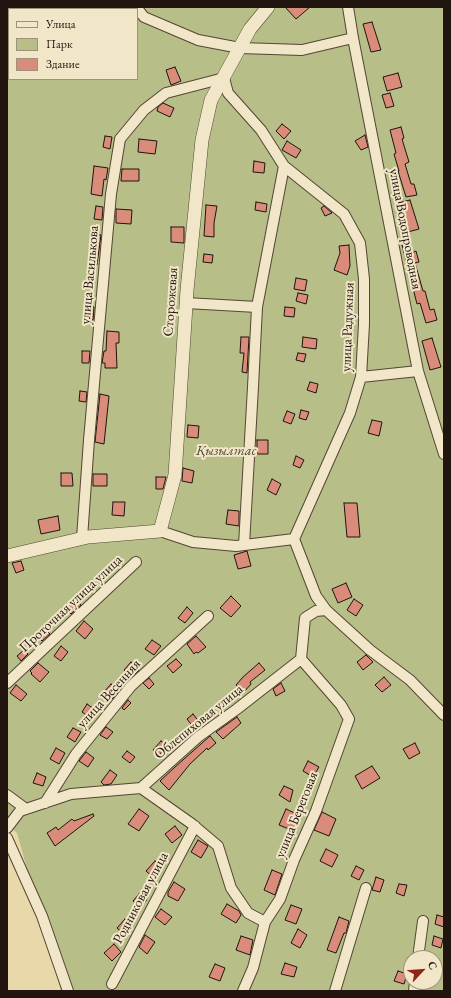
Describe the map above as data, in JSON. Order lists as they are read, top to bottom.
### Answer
{
  "streets": {
    "street": [
      "улица Водопроводная",
      "улица Василькова",
      "Сторожевая",
      "улица Радужная",
      "Проточная улица улица",
      "улица Весенняя",
      "Облепиховая улица",
      "улица Береговая",
      "Родниковая улица"
    ]
  },
  "crossings": [
    ["улица Василькова", "Сторожевая"],
    ["улица Василькова", "улица Радужная"],
    ["Сторожевая", "улица Радужная"],
    ["Облепиховая улица", "улица Береговая"]
  ],
  "parks": ["Қызылтас"],
  "legend": ["Улица", "Парк", "Здание"],
  "north": "top right"
}
